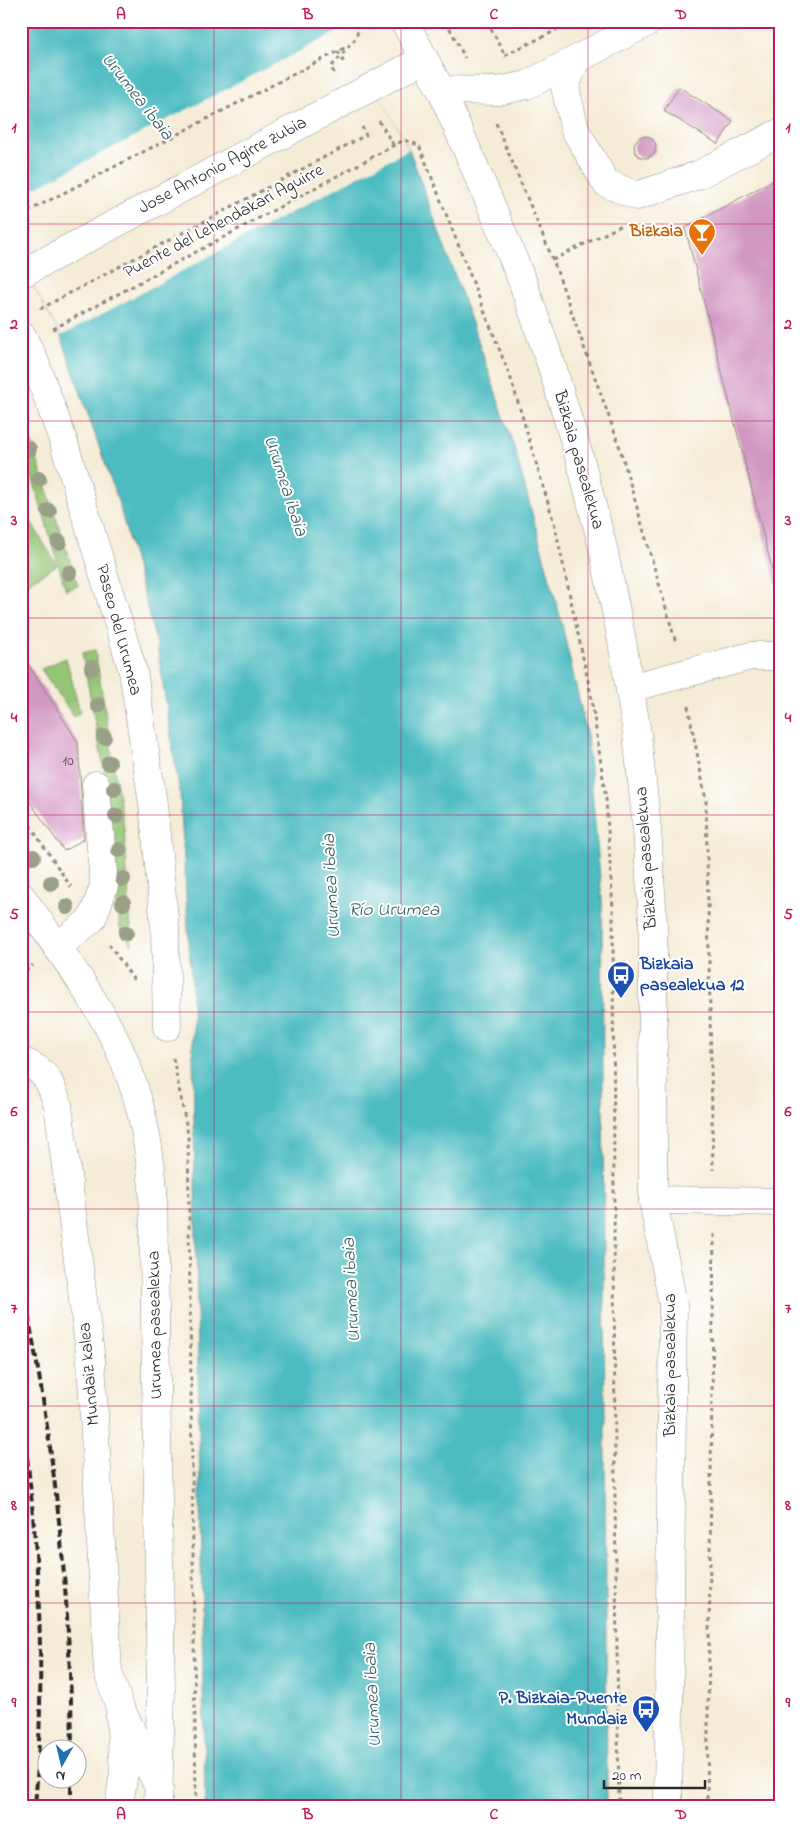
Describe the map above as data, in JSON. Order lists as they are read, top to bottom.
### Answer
{
  "streets": {
    "main road": [
      "Jose Antonio Agirre zubia",
      "Bizkaia pasealekua",
      "Paseo del Urumea",
      "Urumea pasealekua",
      "Mundaiz kalea"
    ],
    "path": ["Puente del Lehendakari Aguirre"]
  },
  "crossings": [
    ["Jose Antonio Agirre zubia", "Bizkaia pasealekua"],
    ["Urumea pasealekua", "Mundaiz kalea"]
  ],
  "water": ["Urumea ibaia", "Río Urumea"],
  "places": {
    "bar": ["Bizkaia"],
    "bus stop": ["Bizkaia pasealekua 12", "P. Bizkaia-Puente Mundaiz"]
  },
  "house_numbers": ["10"],
  "scale_bar": "20 m",
  "north": "bottom",
  "grid": {
    "columns": [
      "A",
      "B",
      "C",
      "D"
    ],
    "rows": [
      "1",
      "2",
      "3",
      "4",
      "5",
      "6",
      "7",
      "8",
      "9"
    ]
  }
}
